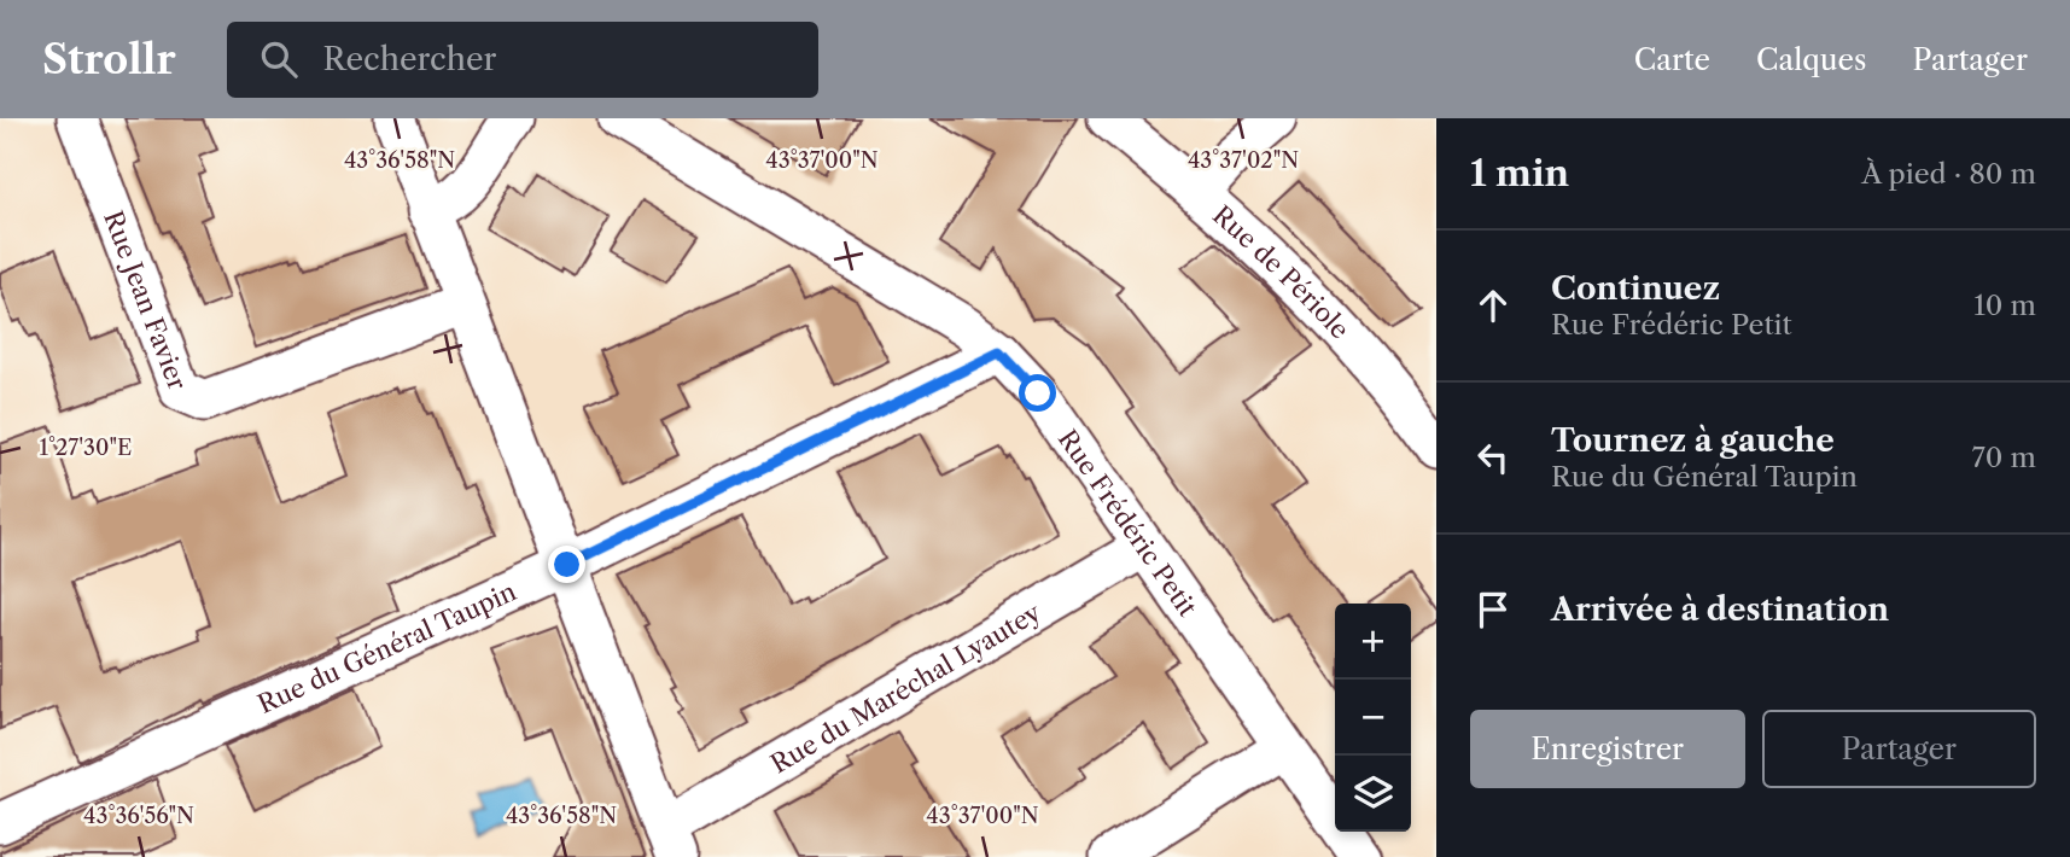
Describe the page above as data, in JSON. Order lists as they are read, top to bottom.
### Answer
{
  "streets": {
    "street": [
      "Rue de Périole",
      "Rue Jean Favier",
      "Rue Frédéric Petit",
      "Rue du Général Taupin",
      "Rue du Maréchal Lyautey"
    ]
  },
  "crossings": [
    ["Rue Frédéric Petit", "Rue du Général Taupin"],
    ["Rue Frédéric Petit", "Rue du Maréchal Lyautey"]
  ],
  "page": {
    "header": "Strollr",
    "search": "Rechercher",
    "nav": ["Carte", "Calques", "Partager"],
    "heading": ["1 min", "À pied · 80 m"],
    "list": [
      ["Continuez", "Rue Frédéric Petit", "10 m"],
      ["Tournez à gauche", "Rue du Général Taupin", "70 m"],
      "Arrivée à destination"
    ],
    "map_buttons": ["+", "−"],
    "buttons": ["Enregistrer", "Partager"]
  },
  "coordinates": [
    "43°36'58\"N",
    "43°37'00\"N",
    "43°37'02\"N",
    "1°27'30\"E",
    "43°36'56\"N"
  ]
}
